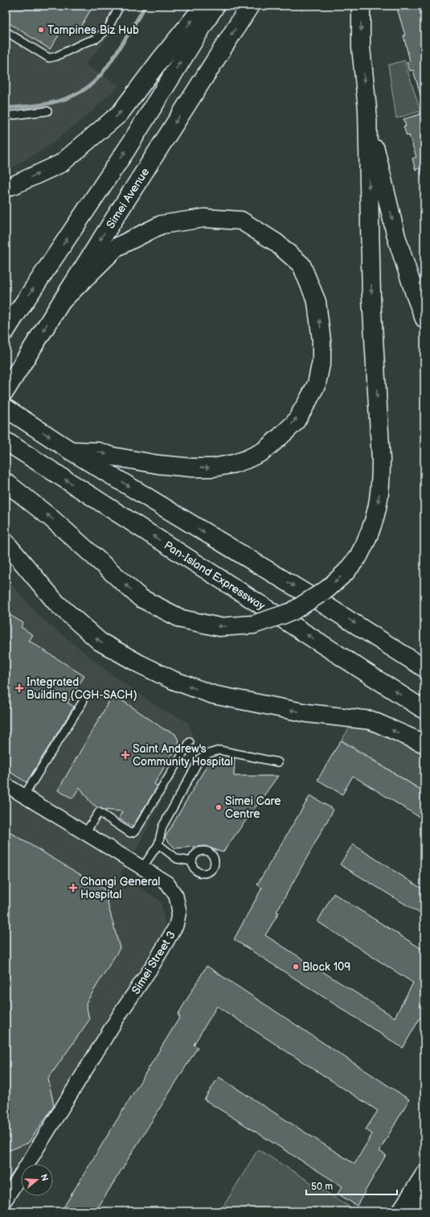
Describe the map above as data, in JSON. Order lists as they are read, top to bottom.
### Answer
{
  "streets": {
    "main road": ["Simei Avenue", "Pan-Island Expressway"],
    "street": ["Simei Street 3"]
  },
  "places": {
    "other": ["Tampines Biz Hub", "Simei Care Centre", "Block 109"],
    "health": ["Integrated Building (CGH-SACH)", "Saint Andrew's Community Hospital", "Changi General Hospital"]
  },
  "scale_bar": "50 m",
  "north": "right"
}
